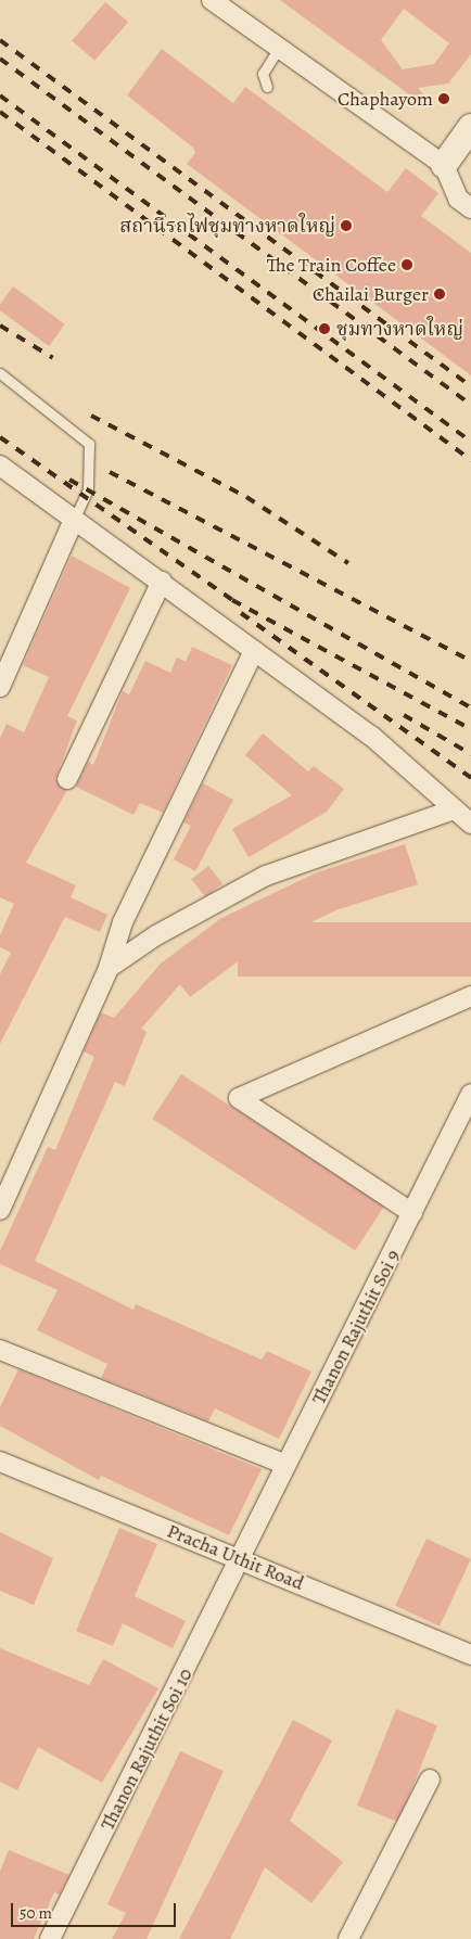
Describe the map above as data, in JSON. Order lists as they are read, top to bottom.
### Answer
{
  "streets": {
    "street": ["Thanon Rajuthit Soi 9", "Pracha Uthit Road", "Thanon Rajuthit Soi 10"]
  },
  "crossings": [
    ["Thanon Rajuthit Soi 9", "Pracha Uthit Road"],
    ["Thanon Rajuthit Soi 9", "Thanon Rajuthit Soi 10"],
    ["Pracha Uthit Road", "Thanon Rajuthit Soi 10"]
  ],
  "places": [
    "Chaphayom",
    "สถานีรถไฟชุมทางหาดใหญ่",
    "The Train Coffee",
    "Chailai Burger",
    "ชุมทางหาดใหญ่"
  ],
  "scale_bar": "50 m"
}
